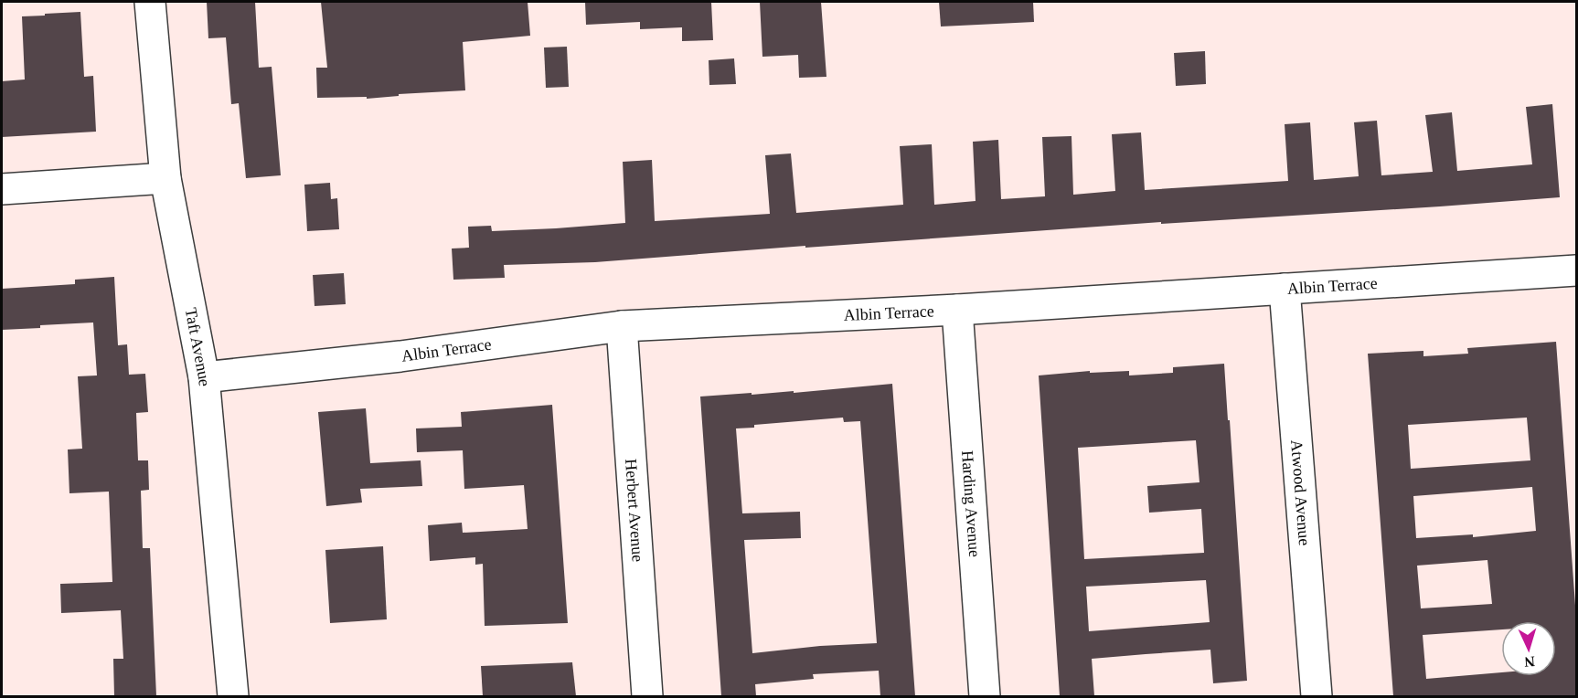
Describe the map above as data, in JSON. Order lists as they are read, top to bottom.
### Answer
{
  "streets": {
    "street": [
      "Albin Terrace",
      "Taft Avenue",
      "Atwood Avenue",
      "Harding Avenue",
      "Herbert Avenue"
    ]
  },
  "crossings": [
    ["Albin Terrace", "Taft Avenue"],
    ["Albin Terrace", "Atwood Avenue"],
    ["Albin Terrace", "Harding Avenue"],
    ["Albin Terrace", "Herbert Avenue"]
  ],
  "north": "bottom"
}
